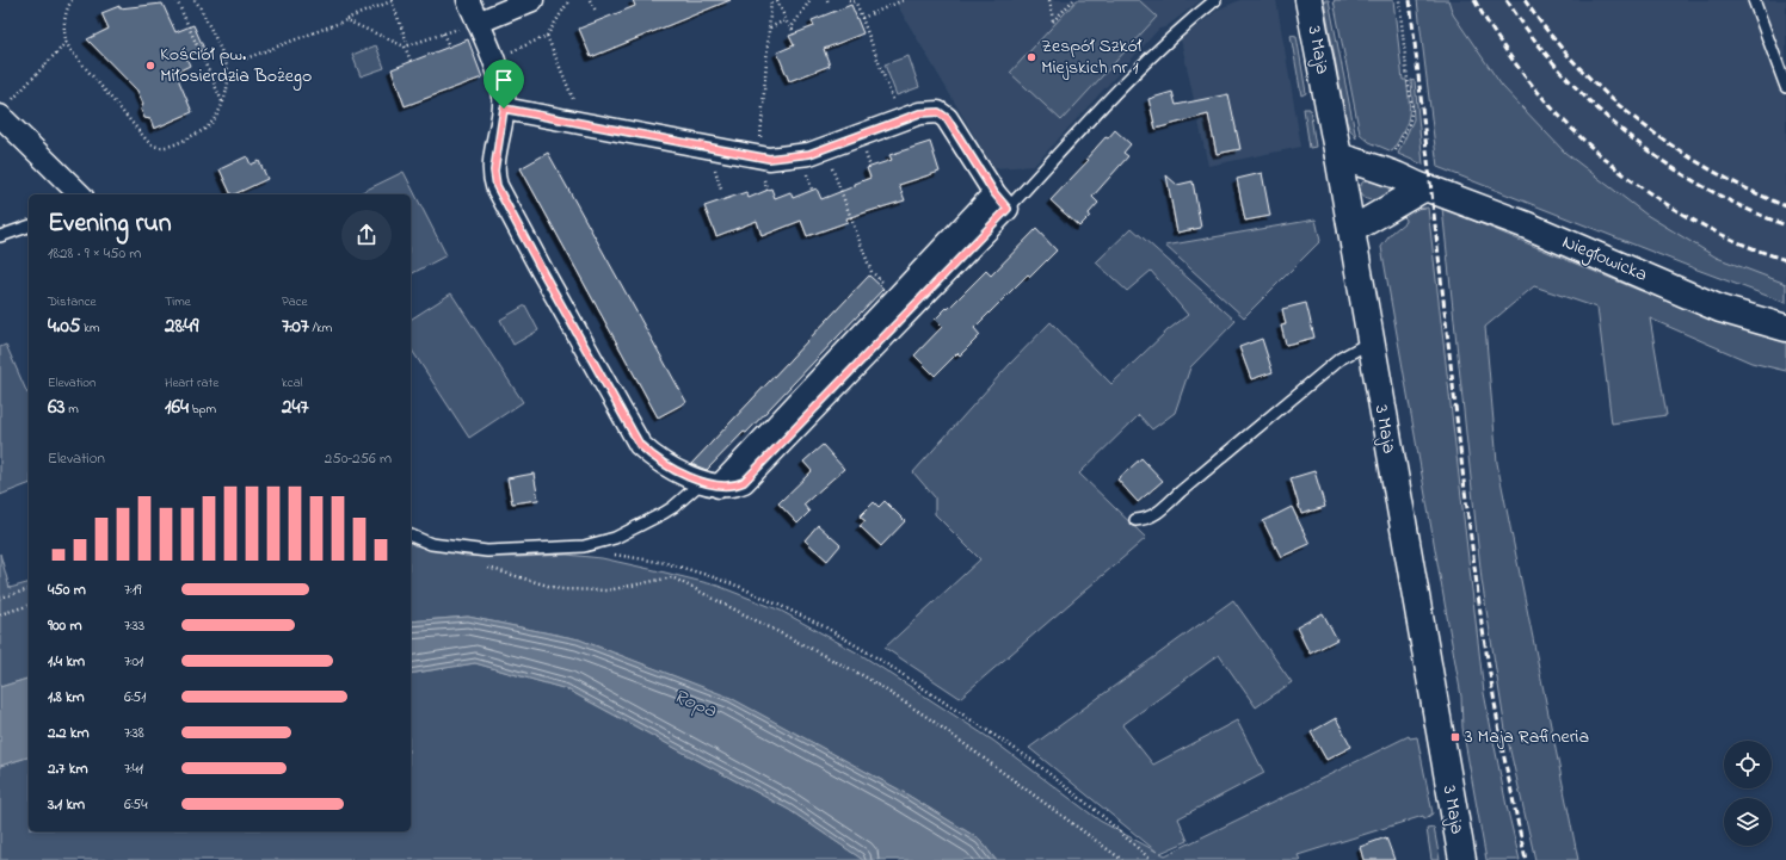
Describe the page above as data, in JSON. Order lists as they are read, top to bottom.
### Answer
{
  "streets": {
    "main road": ["3 Maja", "Niegłowicka"]
  },
  "crossings": [
    ["3 Maja", "Niegłowicka"]
  ],
  "water": ["Ropa"],
  "places": {
    "other": ["Zespół Szkół Miejskich nr 1", "Kościół pw. Miłosierdzia Bożego"],
    "transit": ["3 Maja Rafineria"]
  },
  "page": {
    "heading": ["Evening run", "18:28 · 9 × 450 m"],
    "stats": [
      ["Distance", "4.05 km"],
      ["Time", "28:49"],
      ["Pace", "7:07 /km"],
      ["Elevation", "63 m"],
      ["Heart rate", "164 bpm"],
      ["kcal", "247"]
    ],
    "chart": ["Elevation", "250–256 m"],
    "list": [
      {
        "name": "450 m",
        "note": "7:19"
      },
      {
        "name": "900 m",
        "note": "7:33"
      },
      {
        "name": "1.4 km",
        "note": "7:01"
      },
      {
        "name": "1.8 km",
        "note": "6:51"
      },
      {
        "name": "2.2 km",
        "note": "7:38"
      },
      {
        "name": "2.7 km",
        "note": "7:41"
      },
      {
        "name": "3.1 km",
        "note": "6:54"
      }
    ]
  }
}
